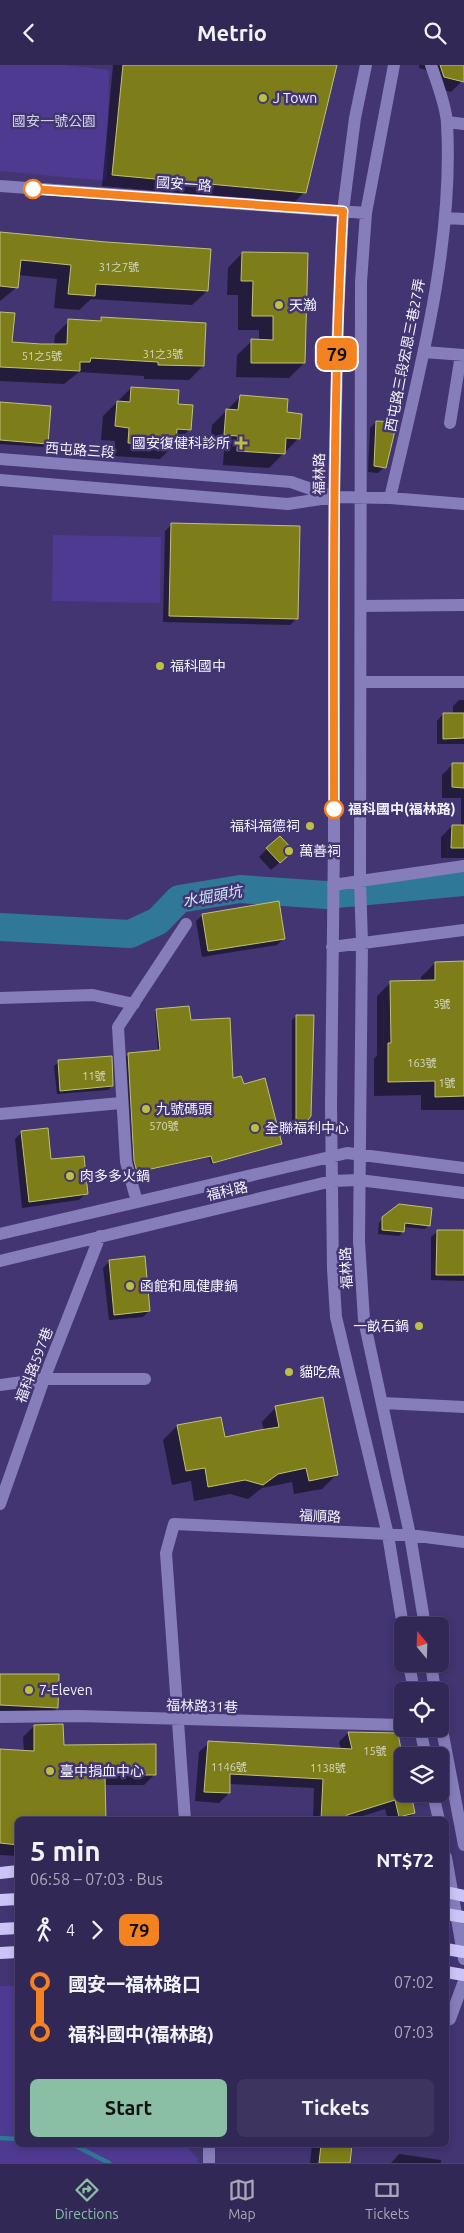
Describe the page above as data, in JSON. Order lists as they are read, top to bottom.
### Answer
{
  "streets": {
    "street": [
      "國安一路",
      "西屯路三段宏恩三巷27弄",
      "西屯路三段",
      "福林路",
      "福科路",
      "福科路597巷",
      "福順路",
      "福林路31巷"
    ]
  },
  "crossings": [
    ["國安一路", "福林路"],
    ["西屯路三段宏恩三巷27弄", "西屯路三段"],
    ["西屯路三段", "福林路"],
    ["福林路", "福科路"],
    ["福林路", "福順路"],
    ["福科路", "福科路597巷"],
    ["福順路", "福林路31巷"]
  ],
  "water": ["水堀頭坑"],
  "parks": ["國安一號公園"],
  "places": {
    "other": [
      "J Town",
      "天瀚",
      "福科國中",
      "福科國中(福林路)",
      "福科福德祠",
      "萬善祠",
      "九號碼頭",
      "全聯福利中心",
      "肉多多火鍋",
      "函館和風健康鍋",
      "一畝石鍋",
      "貓吃魚",
      "7-Eleven",
      "臺中捐血中心"
    ],
    "health": ["國安復健科診所"]
  },
  "lines": ["bus line 79"],
  "house_numbers": [
    "31之7號",
    "31之3號",
    "51之5號",
    "3號",
    "163號",
    "11號",
    "1號",
    "570號",
    "15號",
    "1146號",
    "1138號"
  ],
  "north": "top",
  "page": {
    "header": "Metrio",
    "on_map": "79",
    "heading": ["5 min", "06:58 – 07:03 · Bus", "NT$72"],
    "legs": ["4", "79"],
    "list": [
      {
        "name": "國安一福林路口",
        "value": "07:02"
      },
      {
        "name": "福科國中(福林路)",
        "value": "07:03"
      }
    ],
    "buttons": ["Start", "Tickets"],
    "tabs": ["Directions", "Map", "Tickets"]
  }
}
